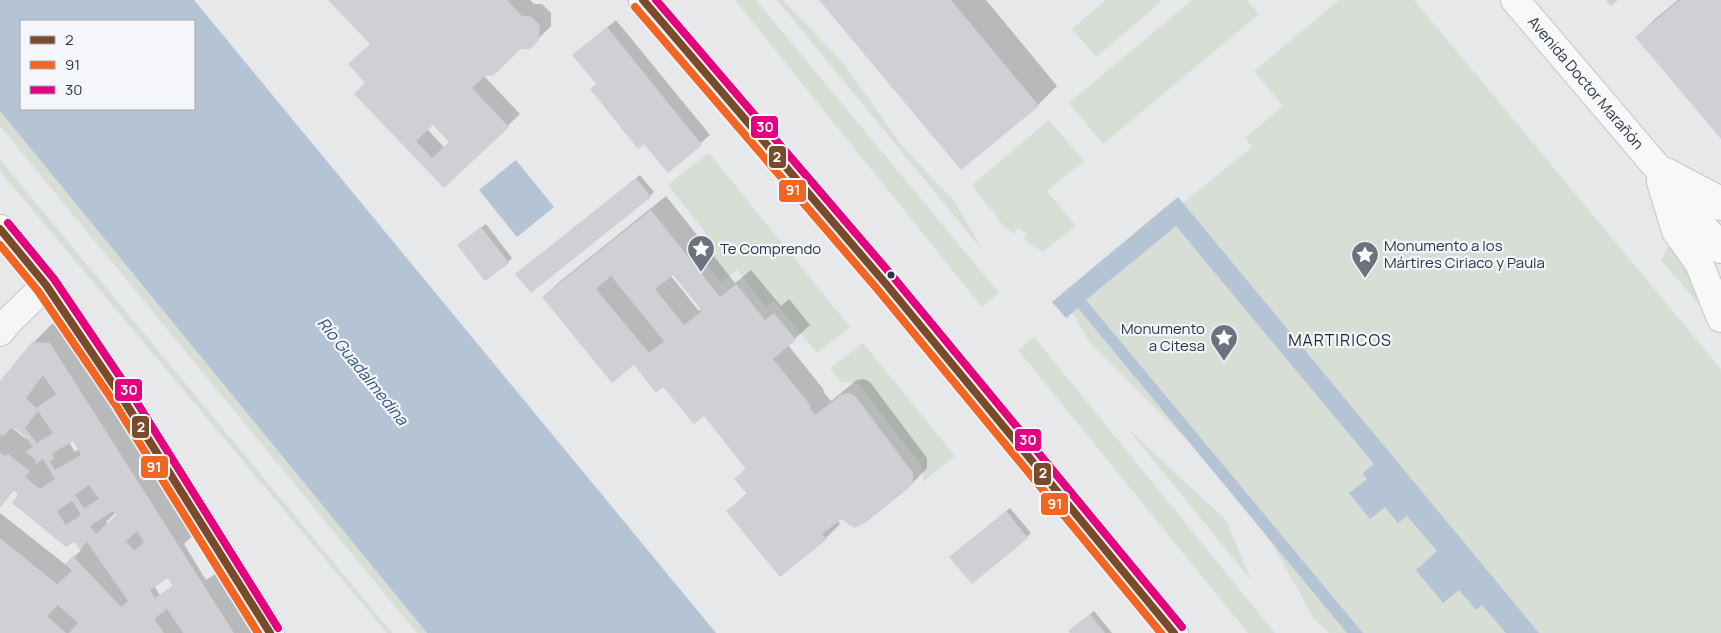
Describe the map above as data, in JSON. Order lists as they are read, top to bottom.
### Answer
{
  "streets": {
    "main road": ["Avenida Doctor Marañón"]
  },
  "districts": ["MARTIRICOS"],
  "water": ["Río Guadalmedina"],
  "places": {
    "place": ["Te Comprendo", "Monumento a los Mártires Ciriaco y Paula", "Monumento a Citesa"]
  },
  "lines": ["transit line 2", "transit line 30", "transit line 91"],
  "legend": ["2", "91", "30"]
}
